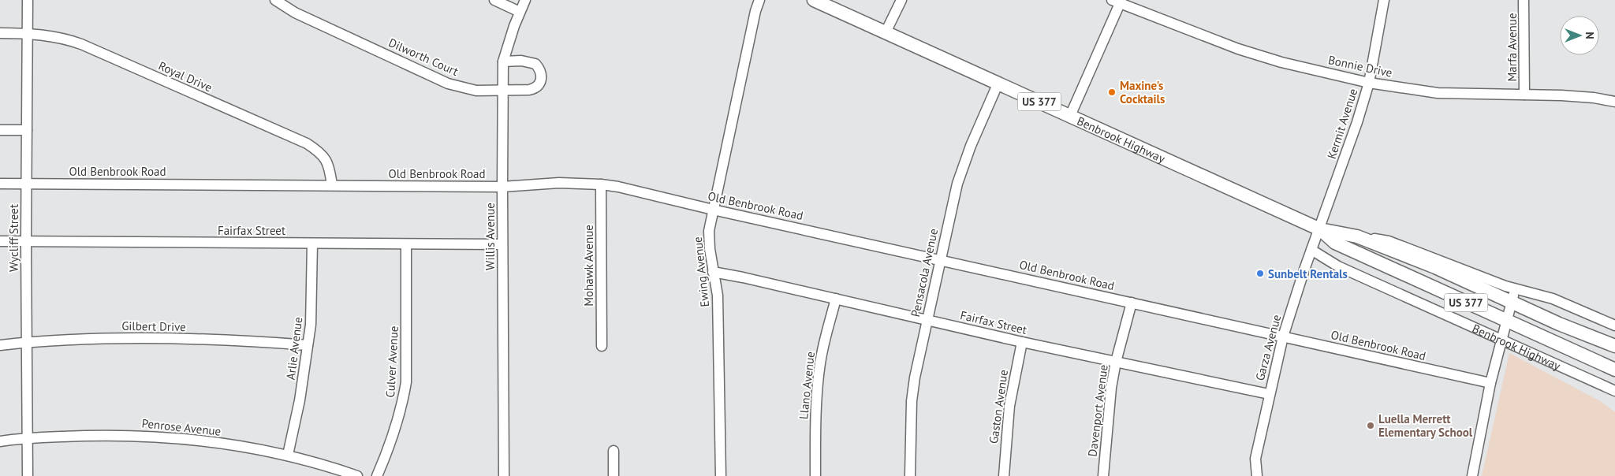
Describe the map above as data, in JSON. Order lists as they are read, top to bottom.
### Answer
{
  "streets": {
    "main road": ["US 377", "Benbrook Highway"],
    "street": [
      "Marfa Avenue",
      "Dilworth Court",
      "Bonnie Drive",
      "Royal Drive",
      "Kermit Avenue",
      "Old Benbrook Road",
      "Fairfax Street",
      "Willis Avenue",
      "Wycliff Street",
      "Mohawk Avenue",
      "Ewing Avenue",
      "Pensacola Avenue",
      "Gilbert Drive",
      "Garza Avenue",
      "Arlie Avenue",
      "Culver Avenue",
      "Llano Avenue",
      "Gaston Avenue",
      "Davenport Avenue",
      "Penrose Avenue"
    ]
  },
  "crossings": [
    ["Marfa Avenue", "Bonnie Drive"],
    ["Dilworth Court", "Willis Avenue"],
    ["Bonnie Drive", "Kermit Avenue"],
    ["Royal Drive", "Old Benbrook Road"],
    ["Royal Drive", "Wycliff Street"],
    ["Kermit Avenue", "Benbrook Highway"],
    ["Kermit Avenue", "Garza Avenue"],
    ["Benbrook Highway", "Pensacola Avenue"],
    ["Benbrook Highway", "Garza Avenue"],
    ["Old Benbrook Road", "Willis Avenue"],
    ["Old Benbrook Road", "Wycliff Street"],
    ["Old Benbrook Road", "Mohawk Avenue"],
    ["Old Benbrook Road", "Ewing Avenue"],
    ["Old Benbrook Road", "Pensacola Avenue"],
    ["Old Benbrook Road", "Garza Avenue"],
    ["Old Benbrook Road", "Davenport Avenue"],
    ["Fairfax Street", "Willis Avenue"],
    ["Fairfax Street", "Wycliff Street"],
    ["Fairfax Street", "Ewing Avenue"],
    ["Fairfax Street", "Pensacola Avenue"],
    ["Fairfax Street", "Garza Avenue"],
    ["Fairfax Street", "Arlie Avenue"],
    ["Fairfax Street", "Culver Avenue"],
    ["Fairfax Street", "Llano Avenue"],
    ["Fairfax Street", "Gaston Avenue"],
    ["Fairfax Street", "Davenport Avenue"],
    ["Wycliff Street", "Gilbert Drive"],
    ["Wycliff Street", "Penrose Avenue"],
    ["Gilbert Drive", "Arlie Avenue"],
    ["Arlie Avenue", "Penrose Avenue"]
  ],
  "places": ["Maxine's Cocktails", "Sunbelt Rentals", "Luella Merrett Elementary School"],
  "north": "right"
}
